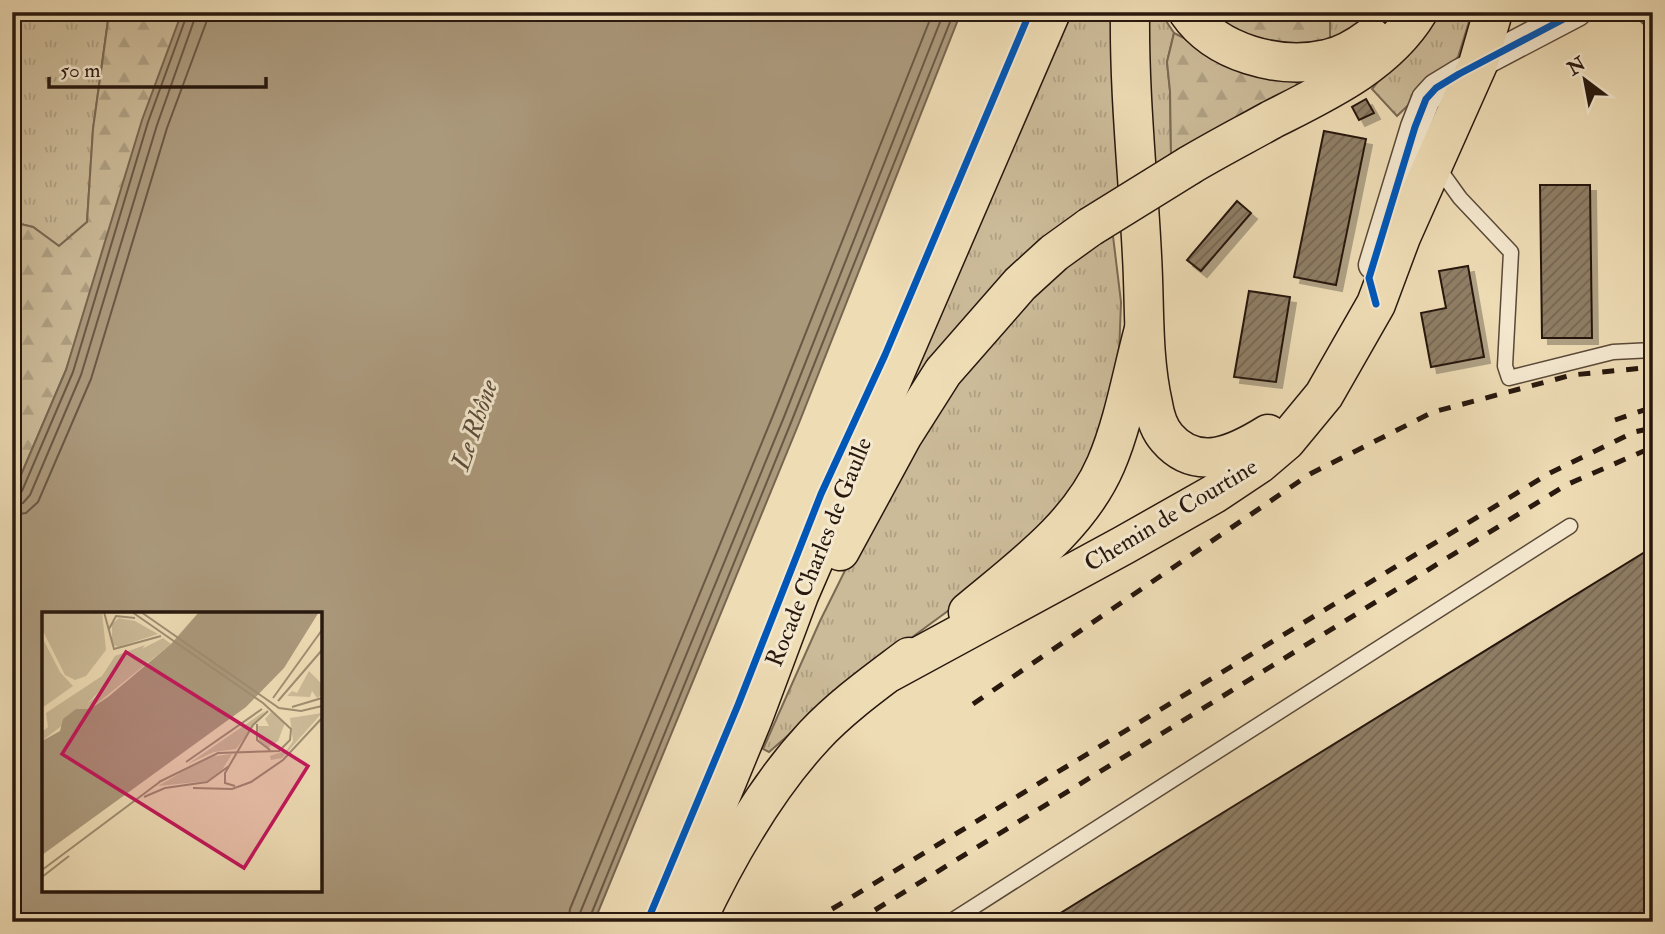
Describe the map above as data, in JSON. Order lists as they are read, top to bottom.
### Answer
{
  "streets": {
    "main road": ["Chemin de Courtine", "Rocade Charles de Gaulle"]
  },
  "water": ["Le Rhône"],
  "scale_bar": "50 m",
  "north": "top left"
}
